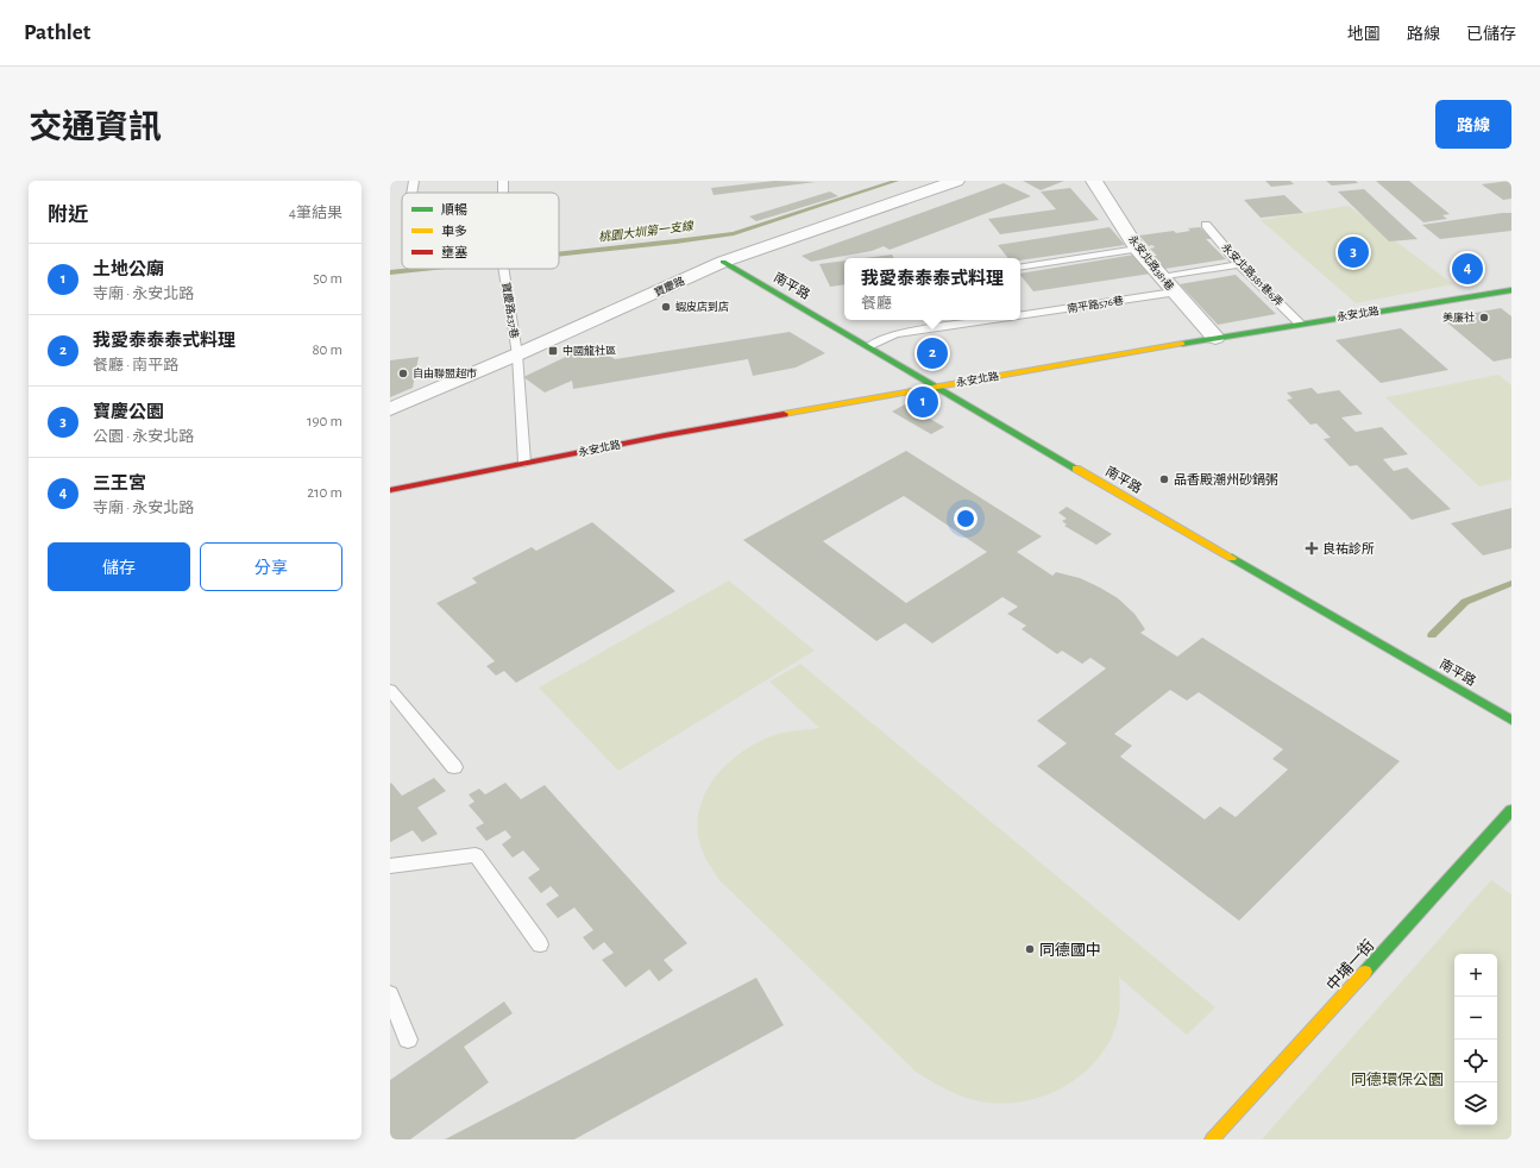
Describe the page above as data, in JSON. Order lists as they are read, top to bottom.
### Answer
{
  "streets": {
    "street": [
      "永安北路381巷",
      "南平路",
      "寶慶路",
      "永安北路",
      "中埔一街"
    ],
    "lane": ["永安北路381巷6弄", "南平路576巷", "寶慶路237巷"]
  },
  "crossings": [
    ["永安北路381巷", "南平路576巷"],
    ["永安北路381巷", "永安北路"],
    ["永安北路381巷6弄", "永安北路"],
    ["南平路", "寶慶路"],
    ["南平路", "南平路576巷"],
    ["南平路", "永安北路"],
    ["寶慶路", "寶慶路237巷"],
    ["寶慶路237巷", "永安北路"]
  ],
  "water": ["桃園大圳第一支線"],
  "parks": ["同德環保公園"],
  "places": {
    "other": [
      "蝦皮店到店",
      "美廉社",
      "自由聯盟超市",
      "品香殿潮州砂鍋粥",
      "同德國中"
    ],
    "transit": ["中國龍社區"],
    "health": ["良祐診所"]
  },
  "legend": ["順暢", "車多", "壅塞"],
  "page": {
    "header": "Pathlet",
    "nav": ["地圖", "路線", "已儲存"],
    "title": "交通資訊",
    "buttons": [
      "路線",
      ["儲存", "分享"]
    ],
    "heading": ["附近", "4筆結果"],
    "pins": [
      "3",
      "4",
      "2",
      "1"
    ],
    "list": [
      {
        "mark": "1",
        "name": "土地公廟",
        "note": "寺廟 · 永安北路",
        "value": "50 m"
      },
      {
        "mark": "2",
        "name": "我愛泰泰泰式料理",
        "note": "餐廳 · 南平路",
        "value": "80 m"
      },
      {
        "mark": "3",
        "name": "寶慶公園",
        "note": "公園 · 永安北路",
        "value": "190 m"
      },
      {
        "mark": "4",
        "name": "三王宮",
        "note": "寺廟 · 永安北路",
        "value": "210 m"
      }
    ],
    "popup": ["我愛泰泰泰式料理", "餐廳"],
    "map_buttons": ["+", "−"]
  }
}
